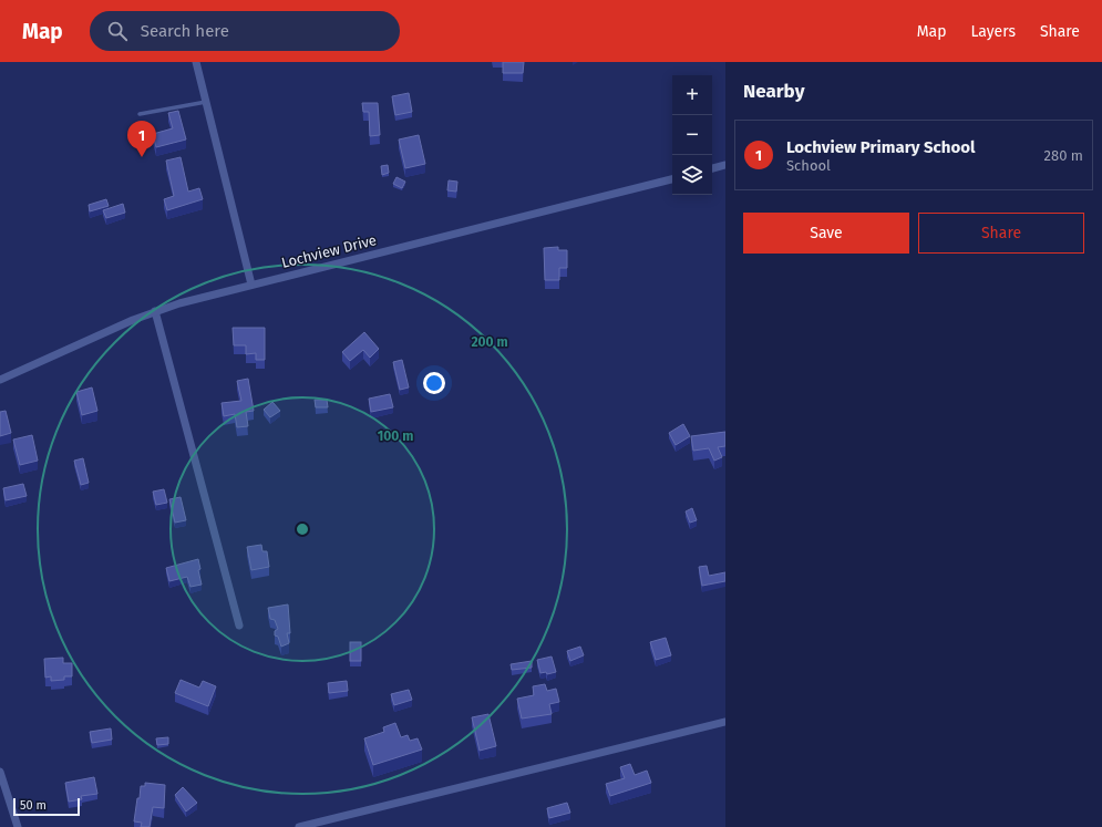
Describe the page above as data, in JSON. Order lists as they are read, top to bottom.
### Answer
{
  "streets": {
    "street": ["Lochview Drive"]
  },
  "scale_bar": "50 m",
  "page": {
    "header": "Map",
    "search": "Search here",
    "nav": ["Map", "Layers", "Share"],
    "heading": "Nearby",
    "map_buttons": ["+", "−"],
    "list": [
      {
        "mark": "1",
        "name": "Lochview Primary School",
        "note": "School",
        "value": "280 m"
      }
    ],
    "pins": "1",
    "buttons": ["Save", "Share"],
    "scale": "50 m"
  },
  "rings": ["200 m", "100 m"]
}
